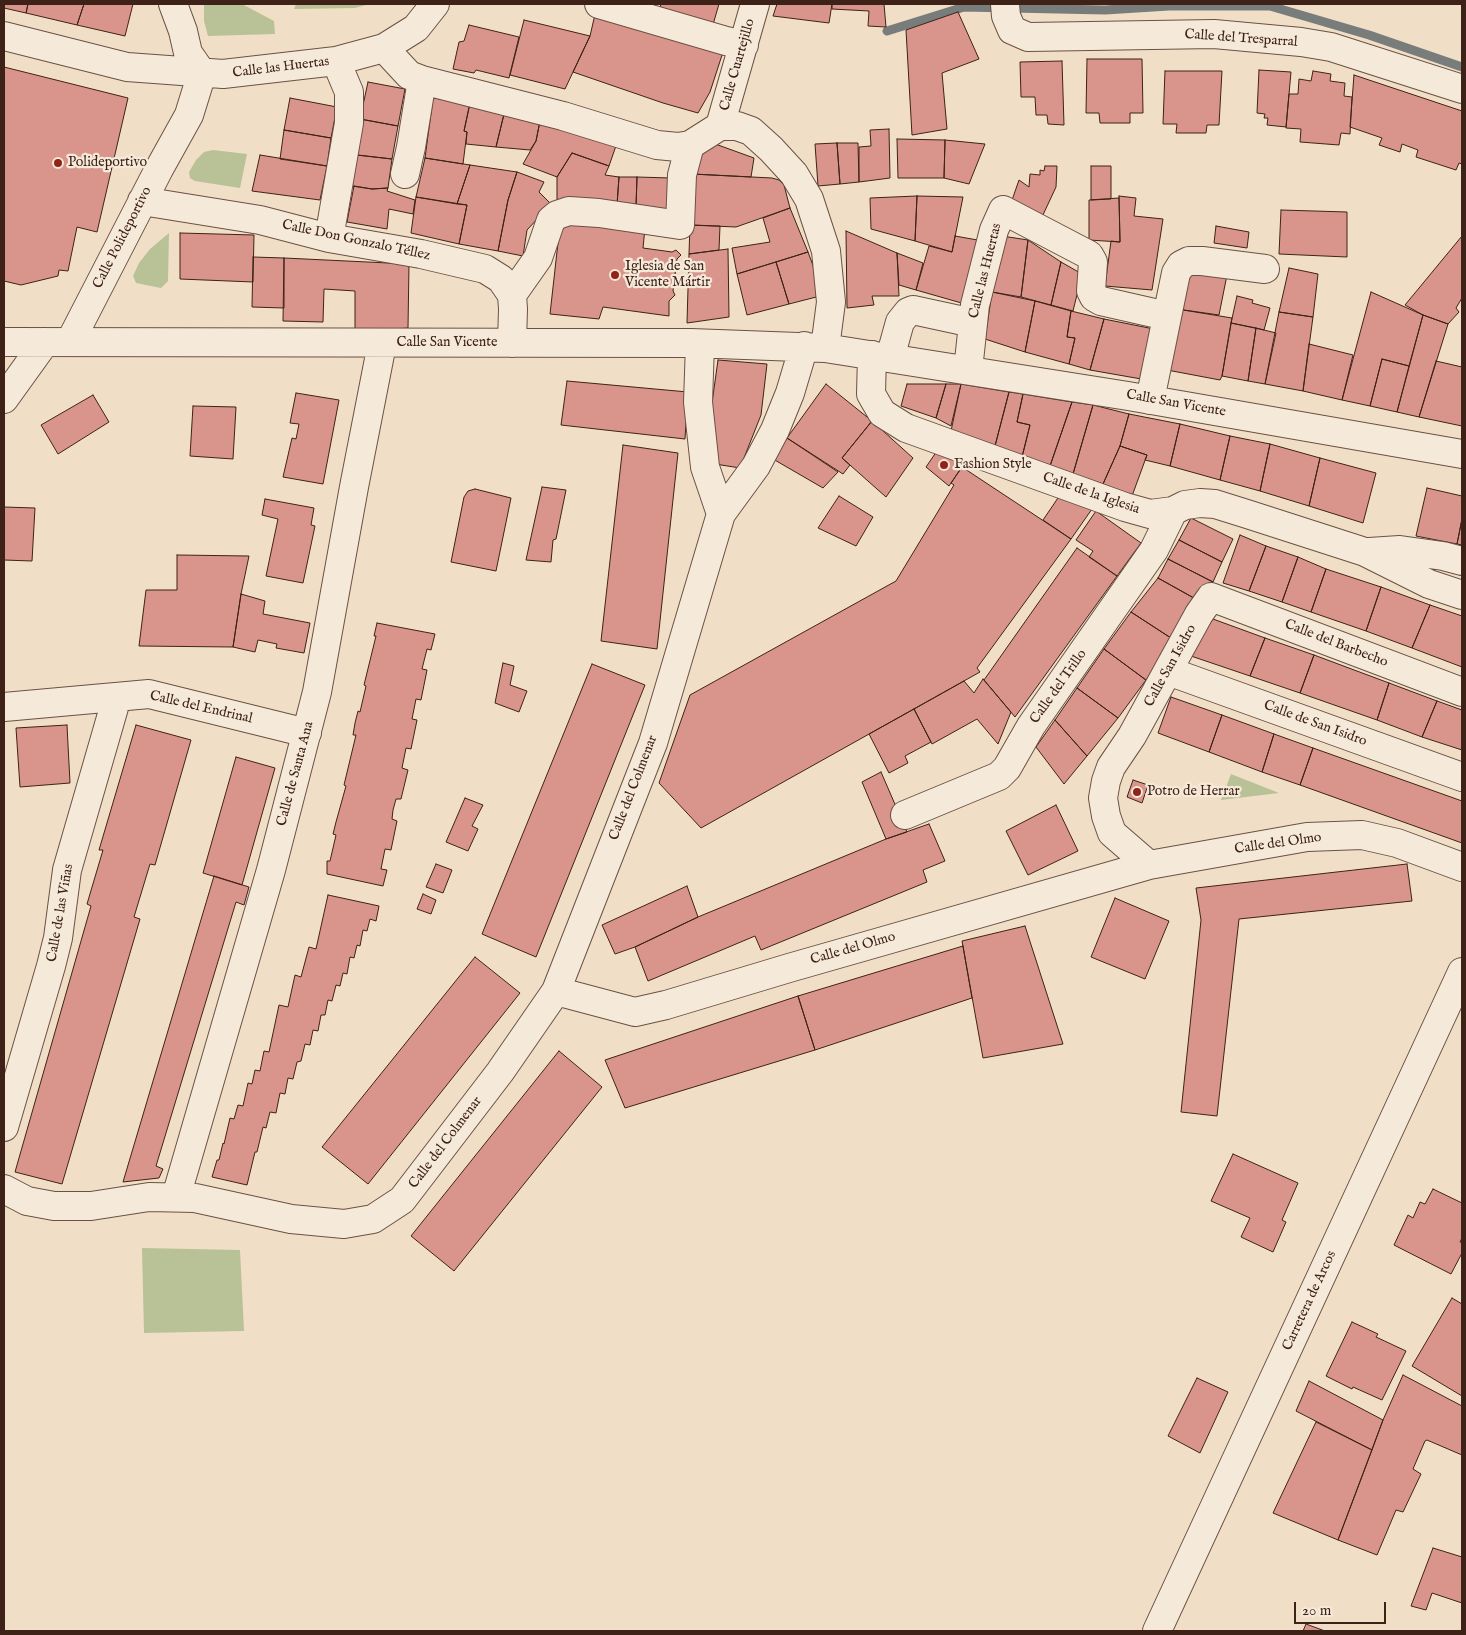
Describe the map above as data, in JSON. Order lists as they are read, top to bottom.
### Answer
{
  "streets": {
    "street": [
      "Calle del Tresparral",
      "Calle Cuartejillo",
      "Calle las Huertas",
      "Calle Polideportivo",
      "Calle Don Gonzalo Téllez",
      "Calle San Vicente",
      "Calle de la Iglesia",
      "Calle del Barbecho",
      "Calle San Isidro",
      "Calle del Trillo",
      "Calle del Endrinal",
      "Calle de San Isidro",
      "Calle de Santa Ana",
      "Calle del Colmenar",
      "Calle del Olmo",
      "Calle de las Viñas",
      "Carretera de Arcos"
    ]
  },
  "crossings": [
    ["Calle las Huertas", "Calle Polideportivo"],
    ["Calle las Huertas", "Calle San Vicente"],
    ["Calle Polideportivo", "Calle Don Gonzalo Téllez"],
    ["Calle Polideportivo", "Calle San Vicente"],
    ["Calle San Vicente", "Calle de la Iglesia"],
    ["Calle San Vicente", "Calle de Santa Ana"],
    ["Calle San Vicente", "Calle del Colmenar"],
    ["Calle de la Iglesia", "Calle del Trillo"],
    ["Calle del Barbecho", "Calle San Isidro"],
    ["Calle San Isidro", "Calle de San Isidro"],
    ["Calle San Isidro", "Calle del Olmo"],
    ["Calle del Endrinal", "Calle de Santa Ana"],
    ["Calle del Endrinal", "Calle de las Viñas"],
    ["Calle de Santa Ana", "Calle del Colmenar"],
    ["Calle del Colmenar", "Calle del Olmo"]
  ],
  "places": [
    "Polideportivo",
    "Iglesia de San Vicente Mártir",
    "Fashion Style",
    "Potro de Herrar"
  ],
  "scale_bar": "20 m"
}
